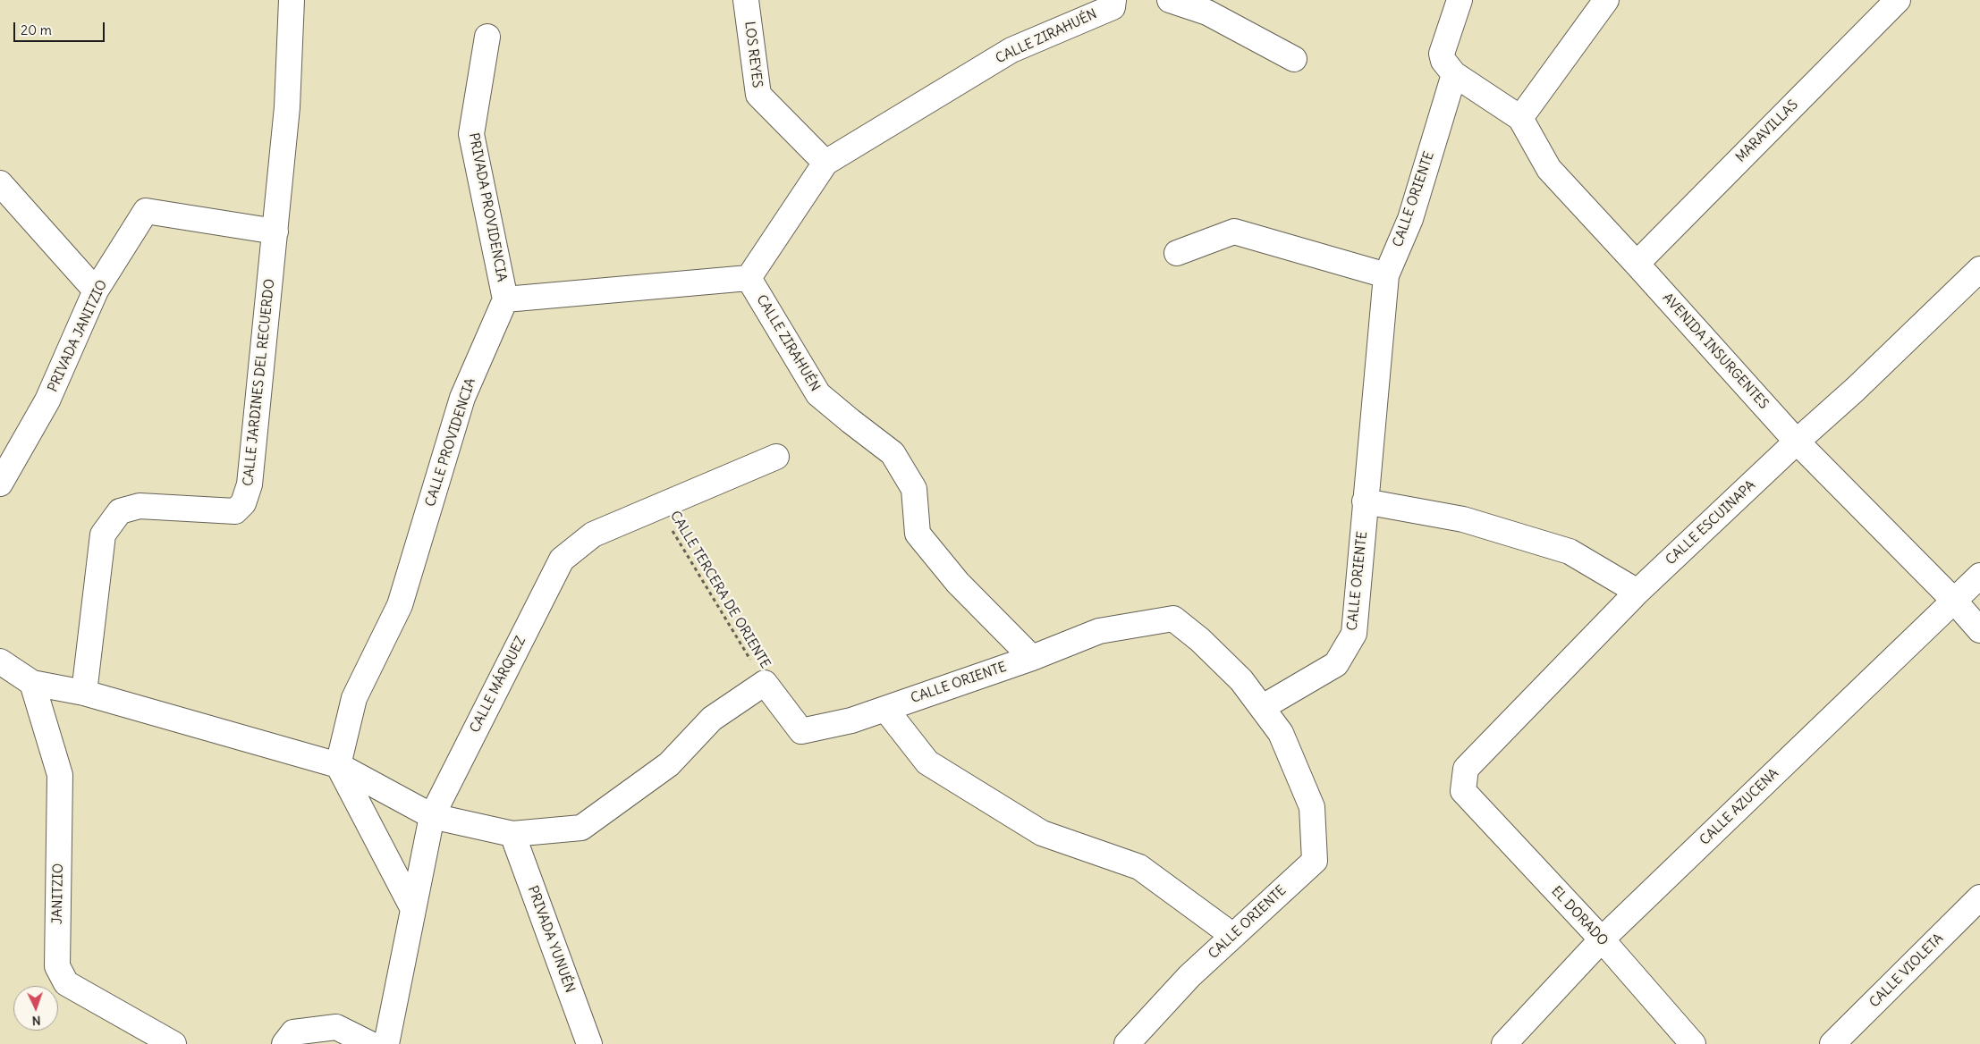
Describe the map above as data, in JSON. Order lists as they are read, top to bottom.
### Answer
{
  "streets": {
    "street": [
      "CALLE ZIRAHUÉN",
      "LOS REYES",
      "MARAVILLAS",
      "CALLE ORIENTE",
      "PRIVADA PROVIDENCIA",
      "PRIVADA JANITZIO",
      "AVENIDA INSURGENTES",
      "CALLE JARDINES DEL RECUERDO",
      "CALLE PROVIDENCIA",
      "CALLE ESCUINAPA",
      "CALLE MÁRQUEZ",
      "CALLE AZUCENA",
      "JANITZIO",
      "EL DORADO",
      "PRIVADA YUNUÉN",
      "CALLE VIOLETA"
    ],
    "path": ["CALLE TERCERA DE ORIENTE"]
  },
  "crossings": [
    ["CALLE ZIRAHUÉN", "LOS REYES"],
    ["CALLE ZIRAHUÉN", "CALLE ORIENTE"],
    ["MARAVILLAS", "AVENIDA INSURGENTES"],
    ["CALLE ORIENTE", "AVENIDA INSURGENTES"],
    ["CALLE ORIENTE", "CALLE TERCERA DE ORIENTE"],
    ["PRIVADA PROVIDENCIA", "CALLE PROVIDENCIA"],
    ["PRIVADA JANITZIO", "CALLE JARDINES DEL RECUERDO"],
    ["AVENIDA INSURGENTES", "CALLE ESCUINAPA"],
    ["AVENIDA INSURGENTES", "CALLE AZUCENA"],
    ["CALLE ESCUINAPA", "EL DORADO"],
    ["CALLE TERCERA DE ORIENTE", "CALLE MÁRQUEZ"],
    ["CALLE AZUCENA", "EL DORADO"]
  ],
  "scale_bar": "20 m",
  "north": "bottom"
}
